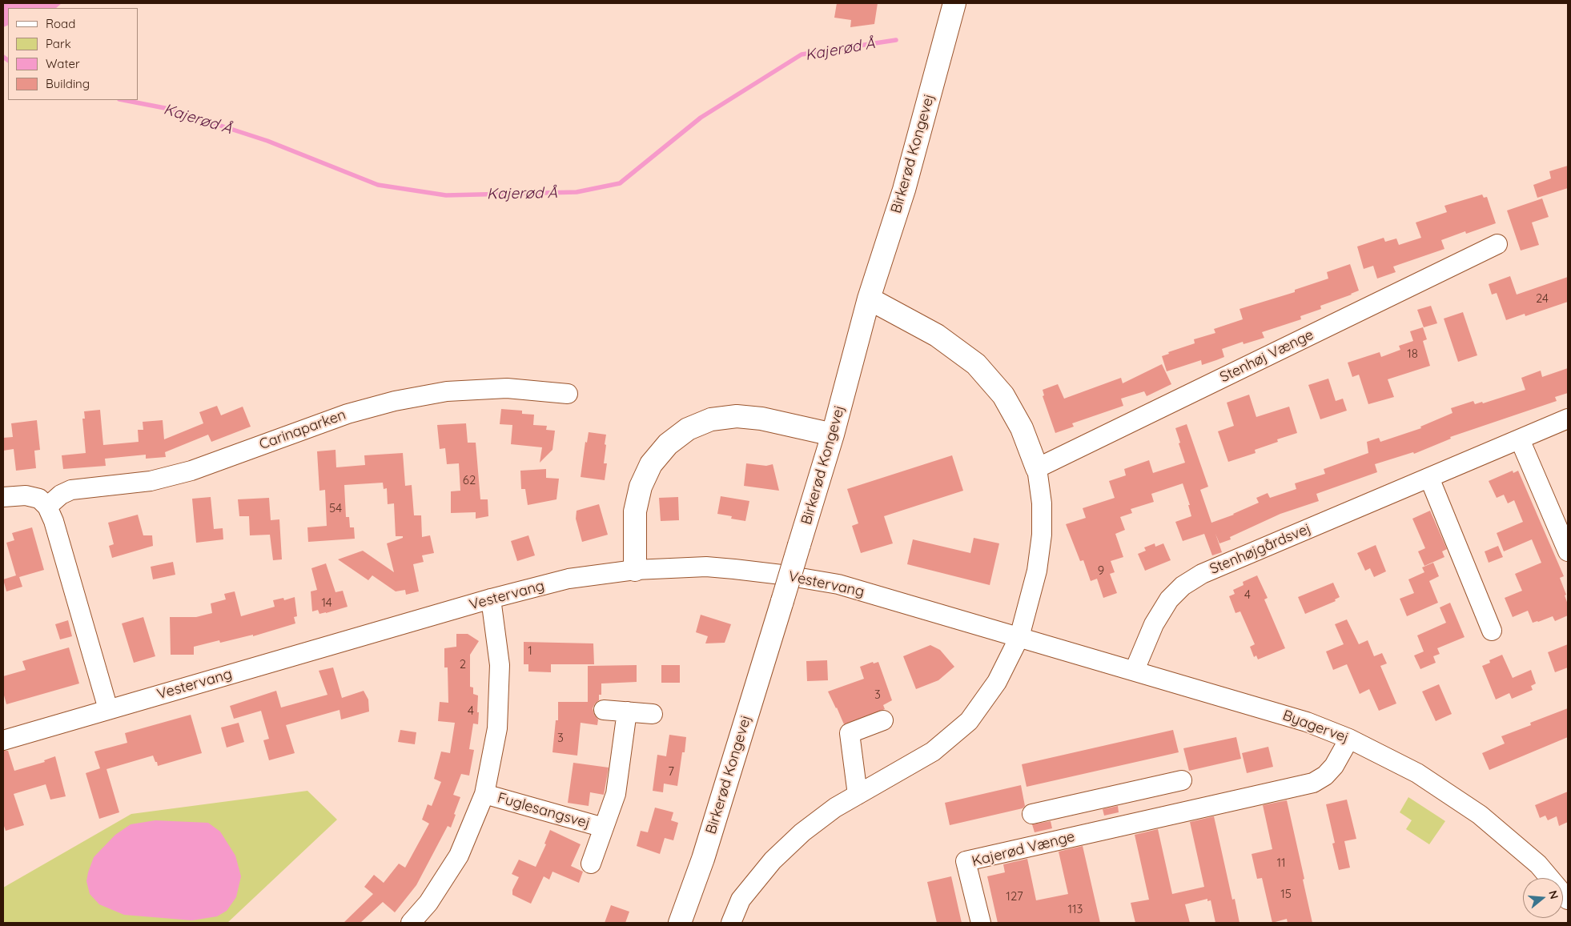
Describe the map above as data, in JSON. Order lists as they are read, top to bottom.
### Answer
{
  "streets": {
    "main road": ["Birkerød Kongevej"],
    "street": [
      "Stenhøj Vænge",
      "Carinaparken",
      "Stenhøjgårdsvej",
      "Vestervang",
      "Byagervej",
      "Fuglesangsvej",
      "Kajerød Vænge"
    ]
  },
  "crossings": [
    ["Stenhøjgårdsvej", "Byagervej"],
    ["Vestervang", "Byagervej"],
    ["Vestervang", "Fuglesangsvej"],
    ["Byagervej", "Kajerød Vænge"]
  ],
  "water": ["Kajerød Å"],
  "house_numbers": [
    "24",
    "18",
    "62",
    "54",
    "9",
    "4",
    "14",
    "1",
    "2",
    "3",
    "4",
    "3",
    "7",
    "11",
    "15",
    "127",
    "113"
  ],
  "legend": [
    "Road",
    "Park",
    "Water",
    "Building"
  ],
  "north": "right"
}
